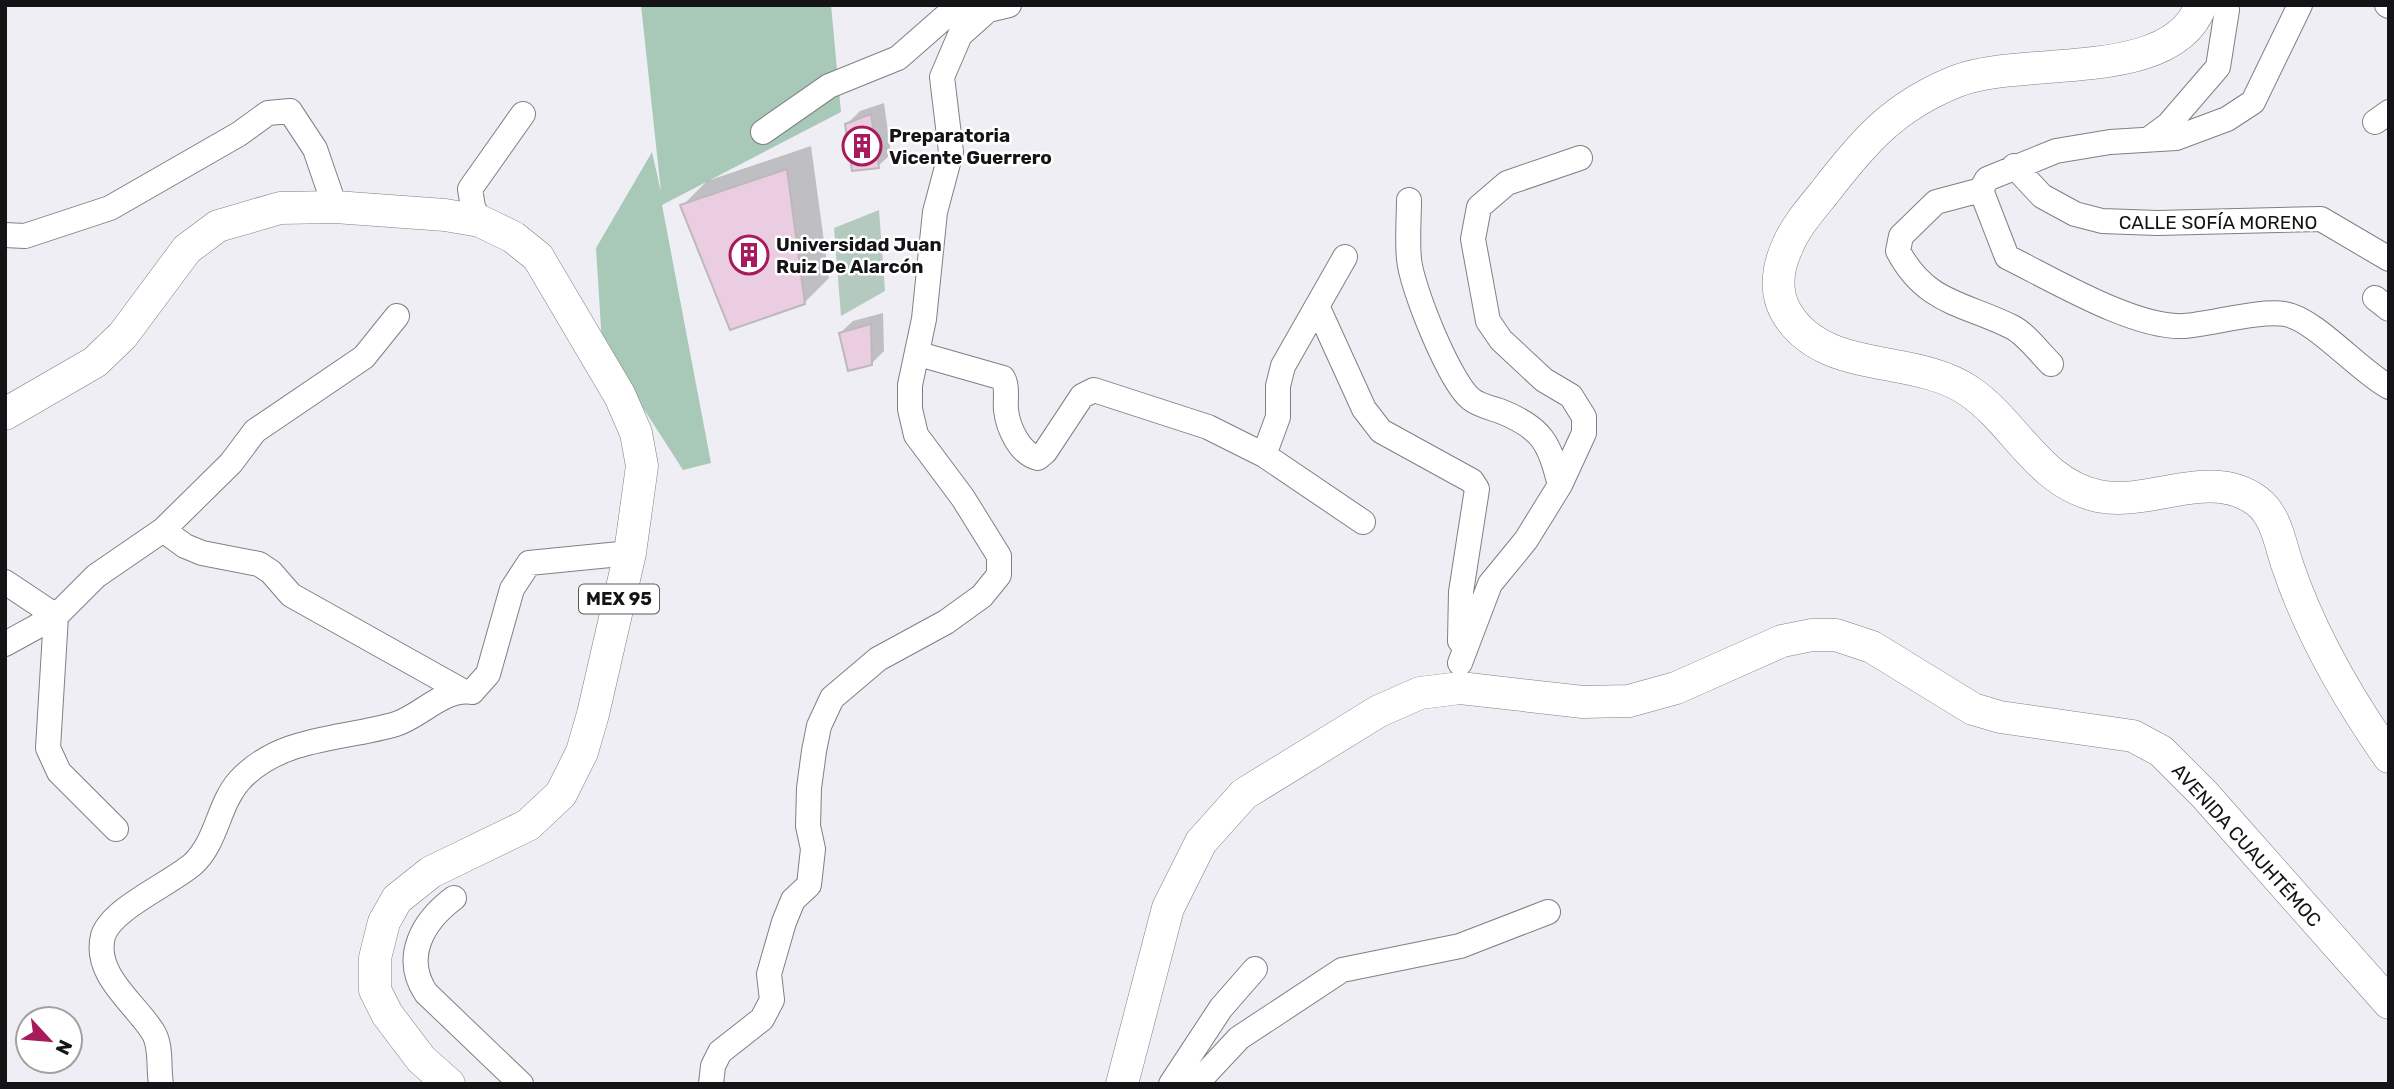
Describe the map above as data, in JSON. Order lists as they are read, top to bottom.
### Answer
{
  "streets": {
    "main road": ["MEX 95", "AVENIDA CUAUHTÉMOC"],
    "street": ["CALLE SOFÍA MORENO"]
  },
  "places": {
    "building": ["Preparatoria Vicente Guerrero", "Universidad Juan Ruiz De Alarcón"]
  },
  "north": "bottom right"
}
